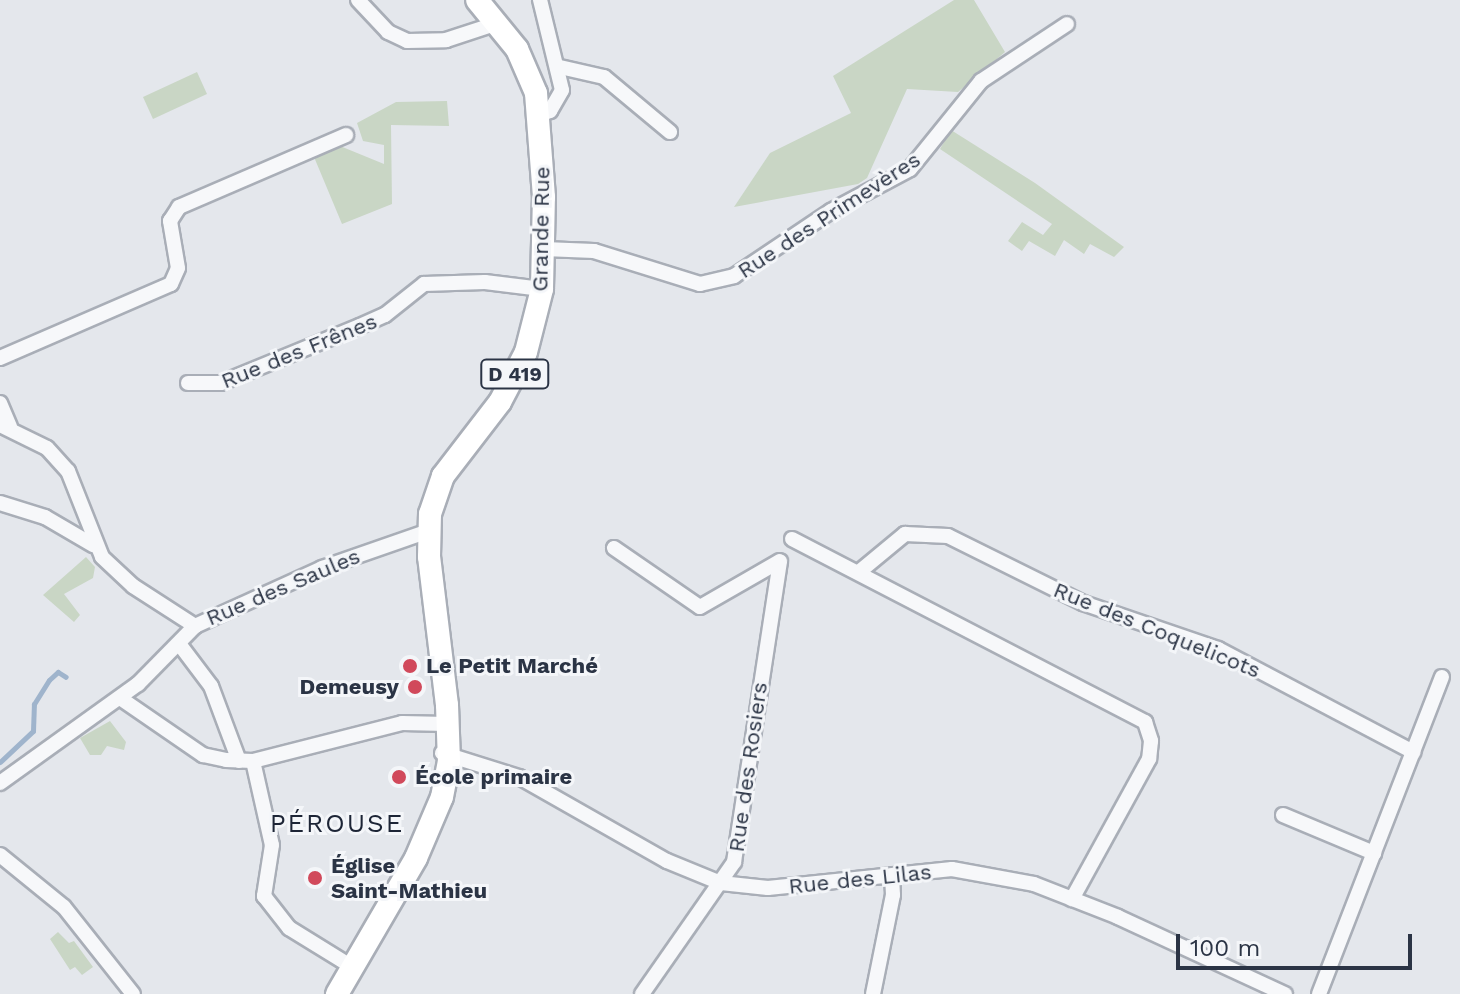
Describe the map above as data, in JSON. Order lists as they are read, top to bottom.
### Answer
{
  "streets": {
    "main road": ["Grande Rue", "D 419"],
    "street": [
      "Rue des Primevères",
      "Rue des Frênes",
      "Rue des Saules",
      "Rue des Coquelicots",
      "Rue des Rosiers",
      "Rue des Lilas"
    ]
  },
  "crossings": [
    ["Rue des Primevères", "Grande Rue"],
    ["Grande Rue", "Rue des Frênes"],
    ["Grande Rue", "Rue des Saules"],
    ["Grande Rue", "Rue des Lilas"],
    ["Rue des Rosiers", "Rue des Lilas"]
  ],
  "districts": ["PÉROUSE"],
  "places": [
    "Le Petit Marché",
    "Demeusy",
    "École primaire",
    "Église Saint-Mathieu"
  ],
  "scale_bar": "100 m"
}
